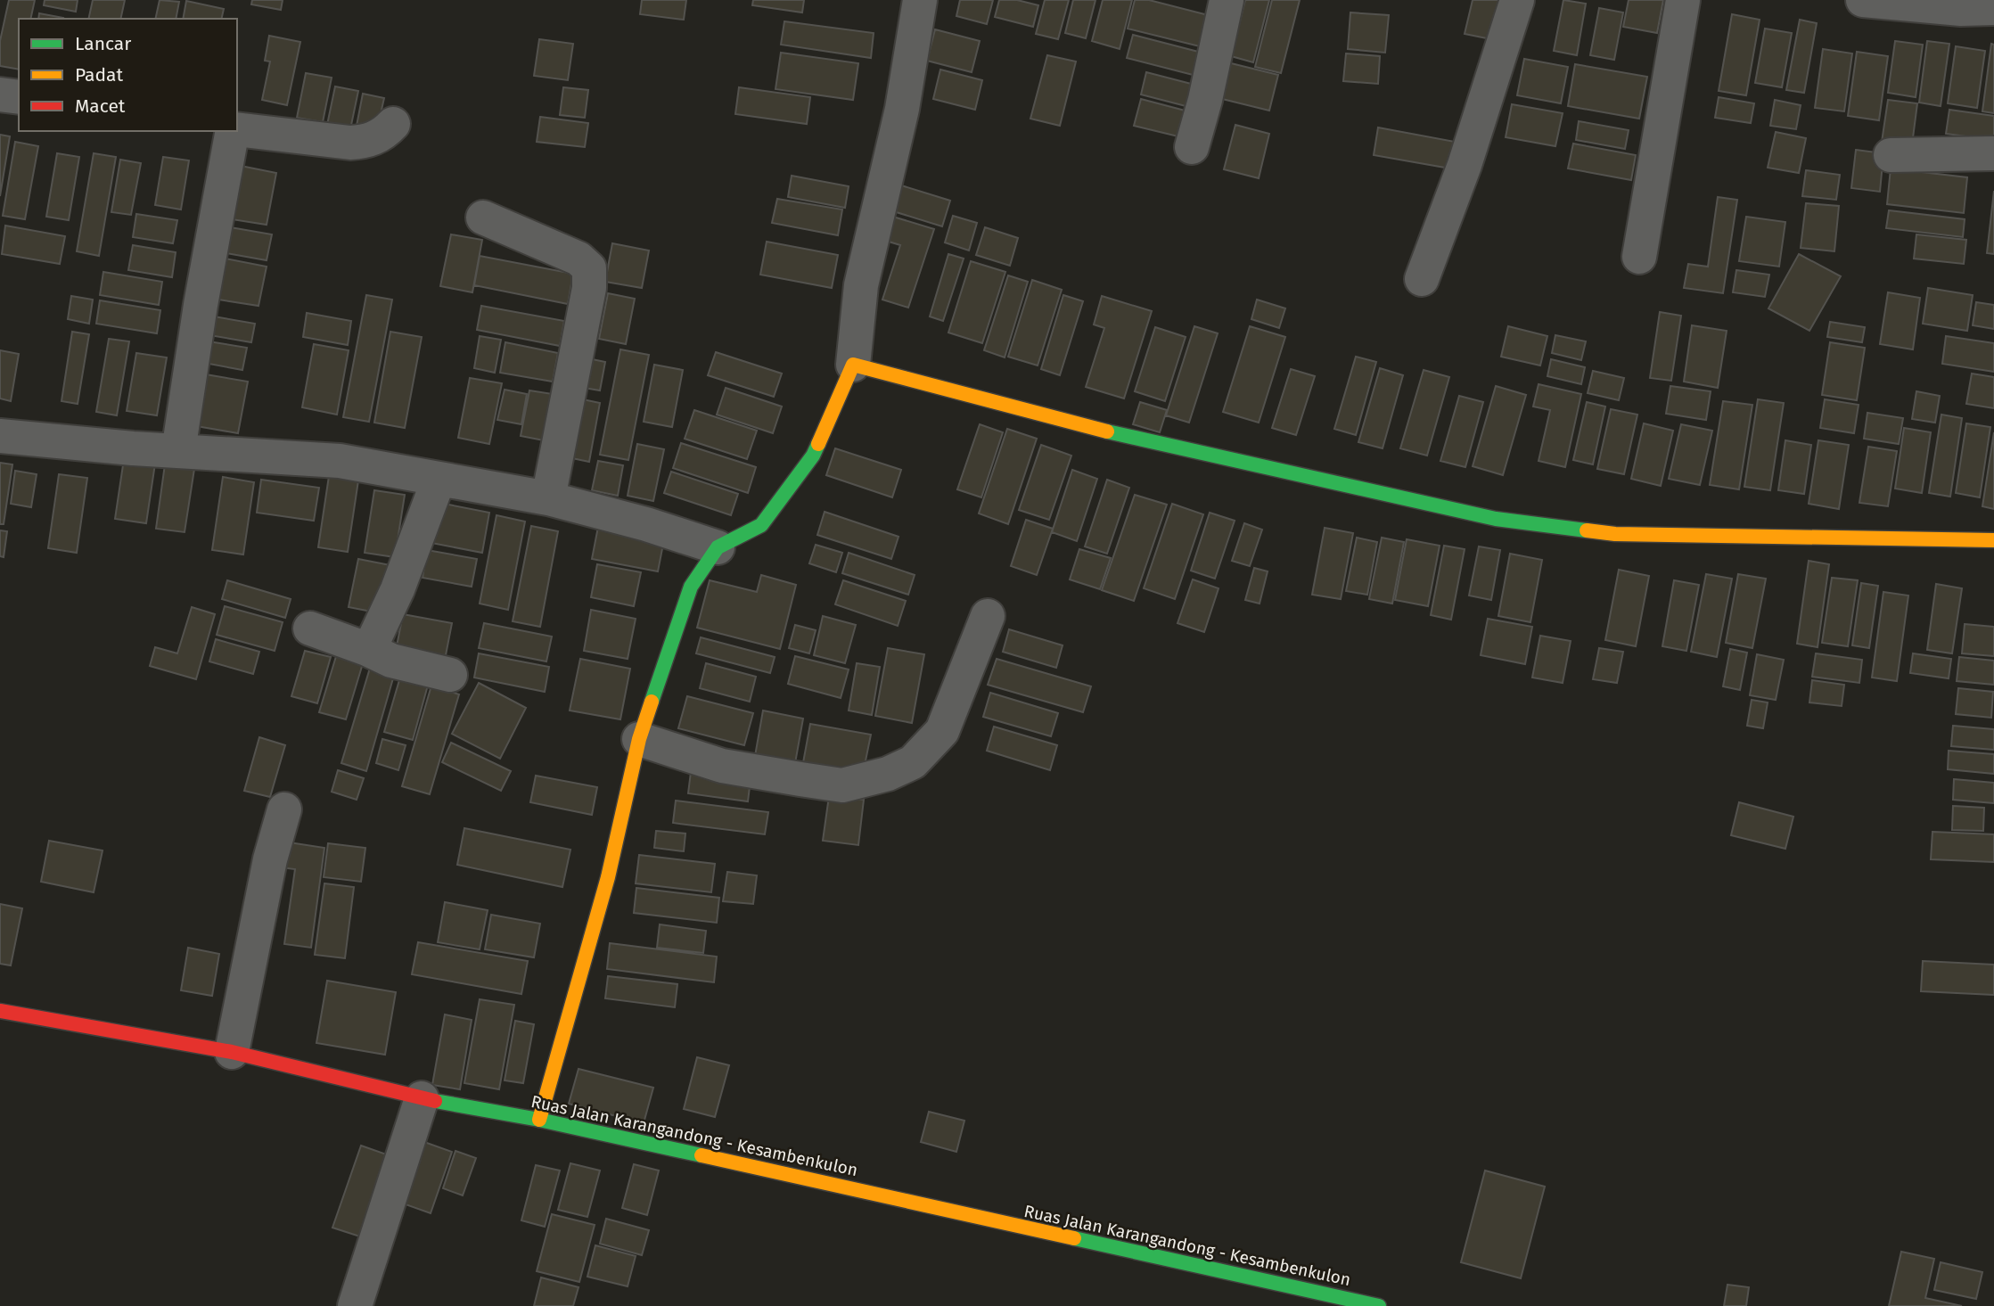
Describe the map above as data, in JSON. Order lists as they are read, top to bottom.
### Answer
{
  "streets": {
    "street": ["Ruas Jalan Karangandong - Kesambenkulon"]
  },
  "legend": ["Lancar", "Padat", "Macet"]
}
